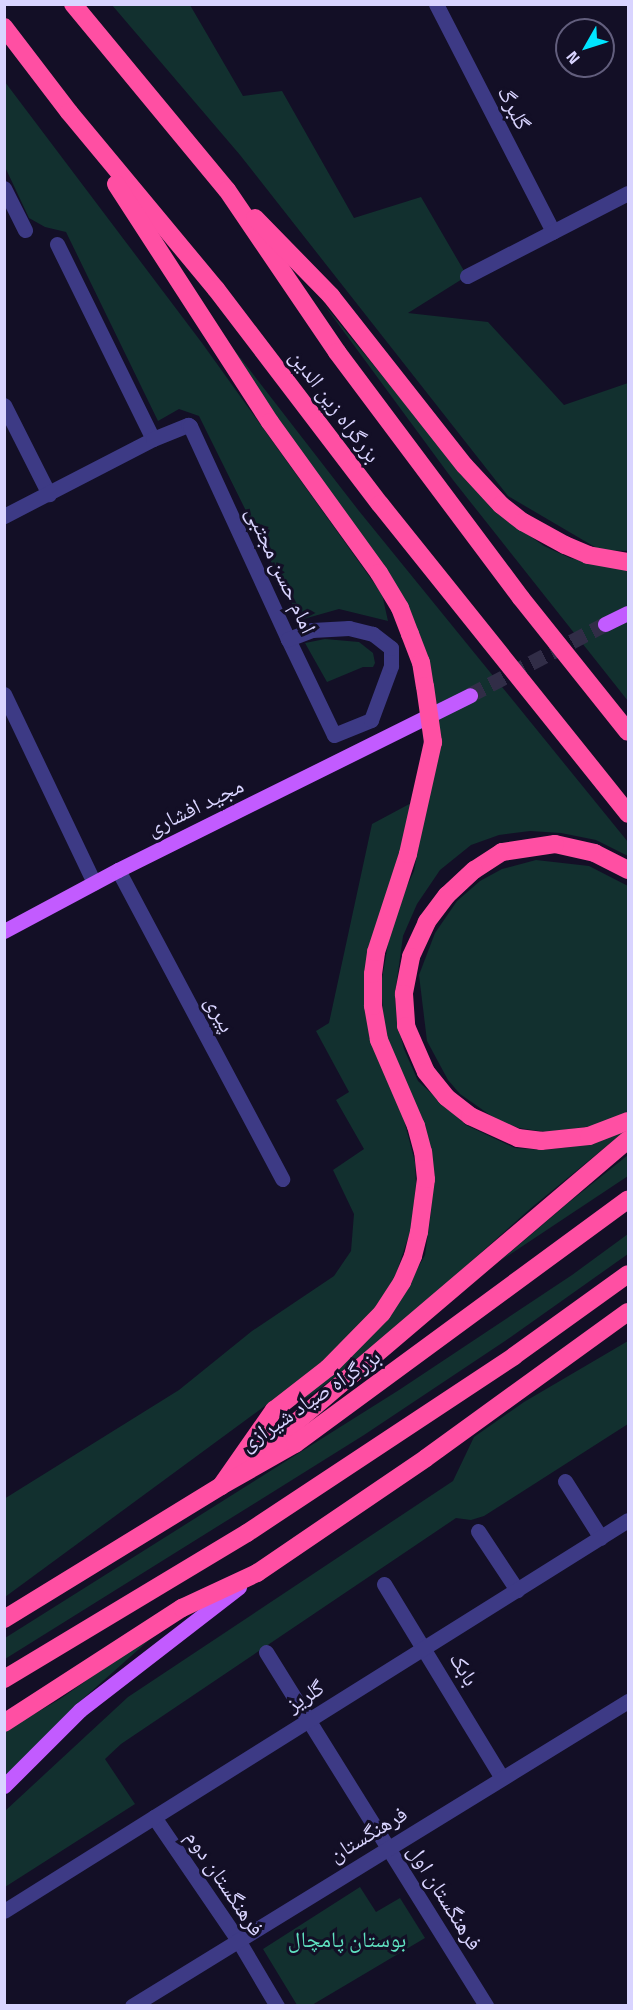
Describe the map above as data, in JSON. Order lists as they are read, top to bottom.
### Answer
{
  "streets": {
    "highway": ["بزرگراه زین الدین", "بزرگراه صیاد شیرازی"],
    "main road": ["مجید افشاری"],
    "street": [
      "گلبرگ",
      "امام حسن مجتبی",
      "پیری",
      "بابک",
      "گلریز",
      "فرهنگستان",
      "فرهنگستان دوم",
      "فرهنگستان اول"
    ]
  },
  "crossings": [
    ["مجید افشاری", "پیری"],
    ["بابک", "گلریز"],
    ["بابک", "فرهنگستان"],
    ["گلریز", "فرهنگستان دوم"],
    ["گلریز", "فرهنگستان اول"],
    ["فرهنگستان", "فرهنگستان دوم"],
    ["فرهنگستان", "فرهنگستان اول"]
  ],
  "parks": ["بوستان پامچال"],
  "north": "bottom left"
}
